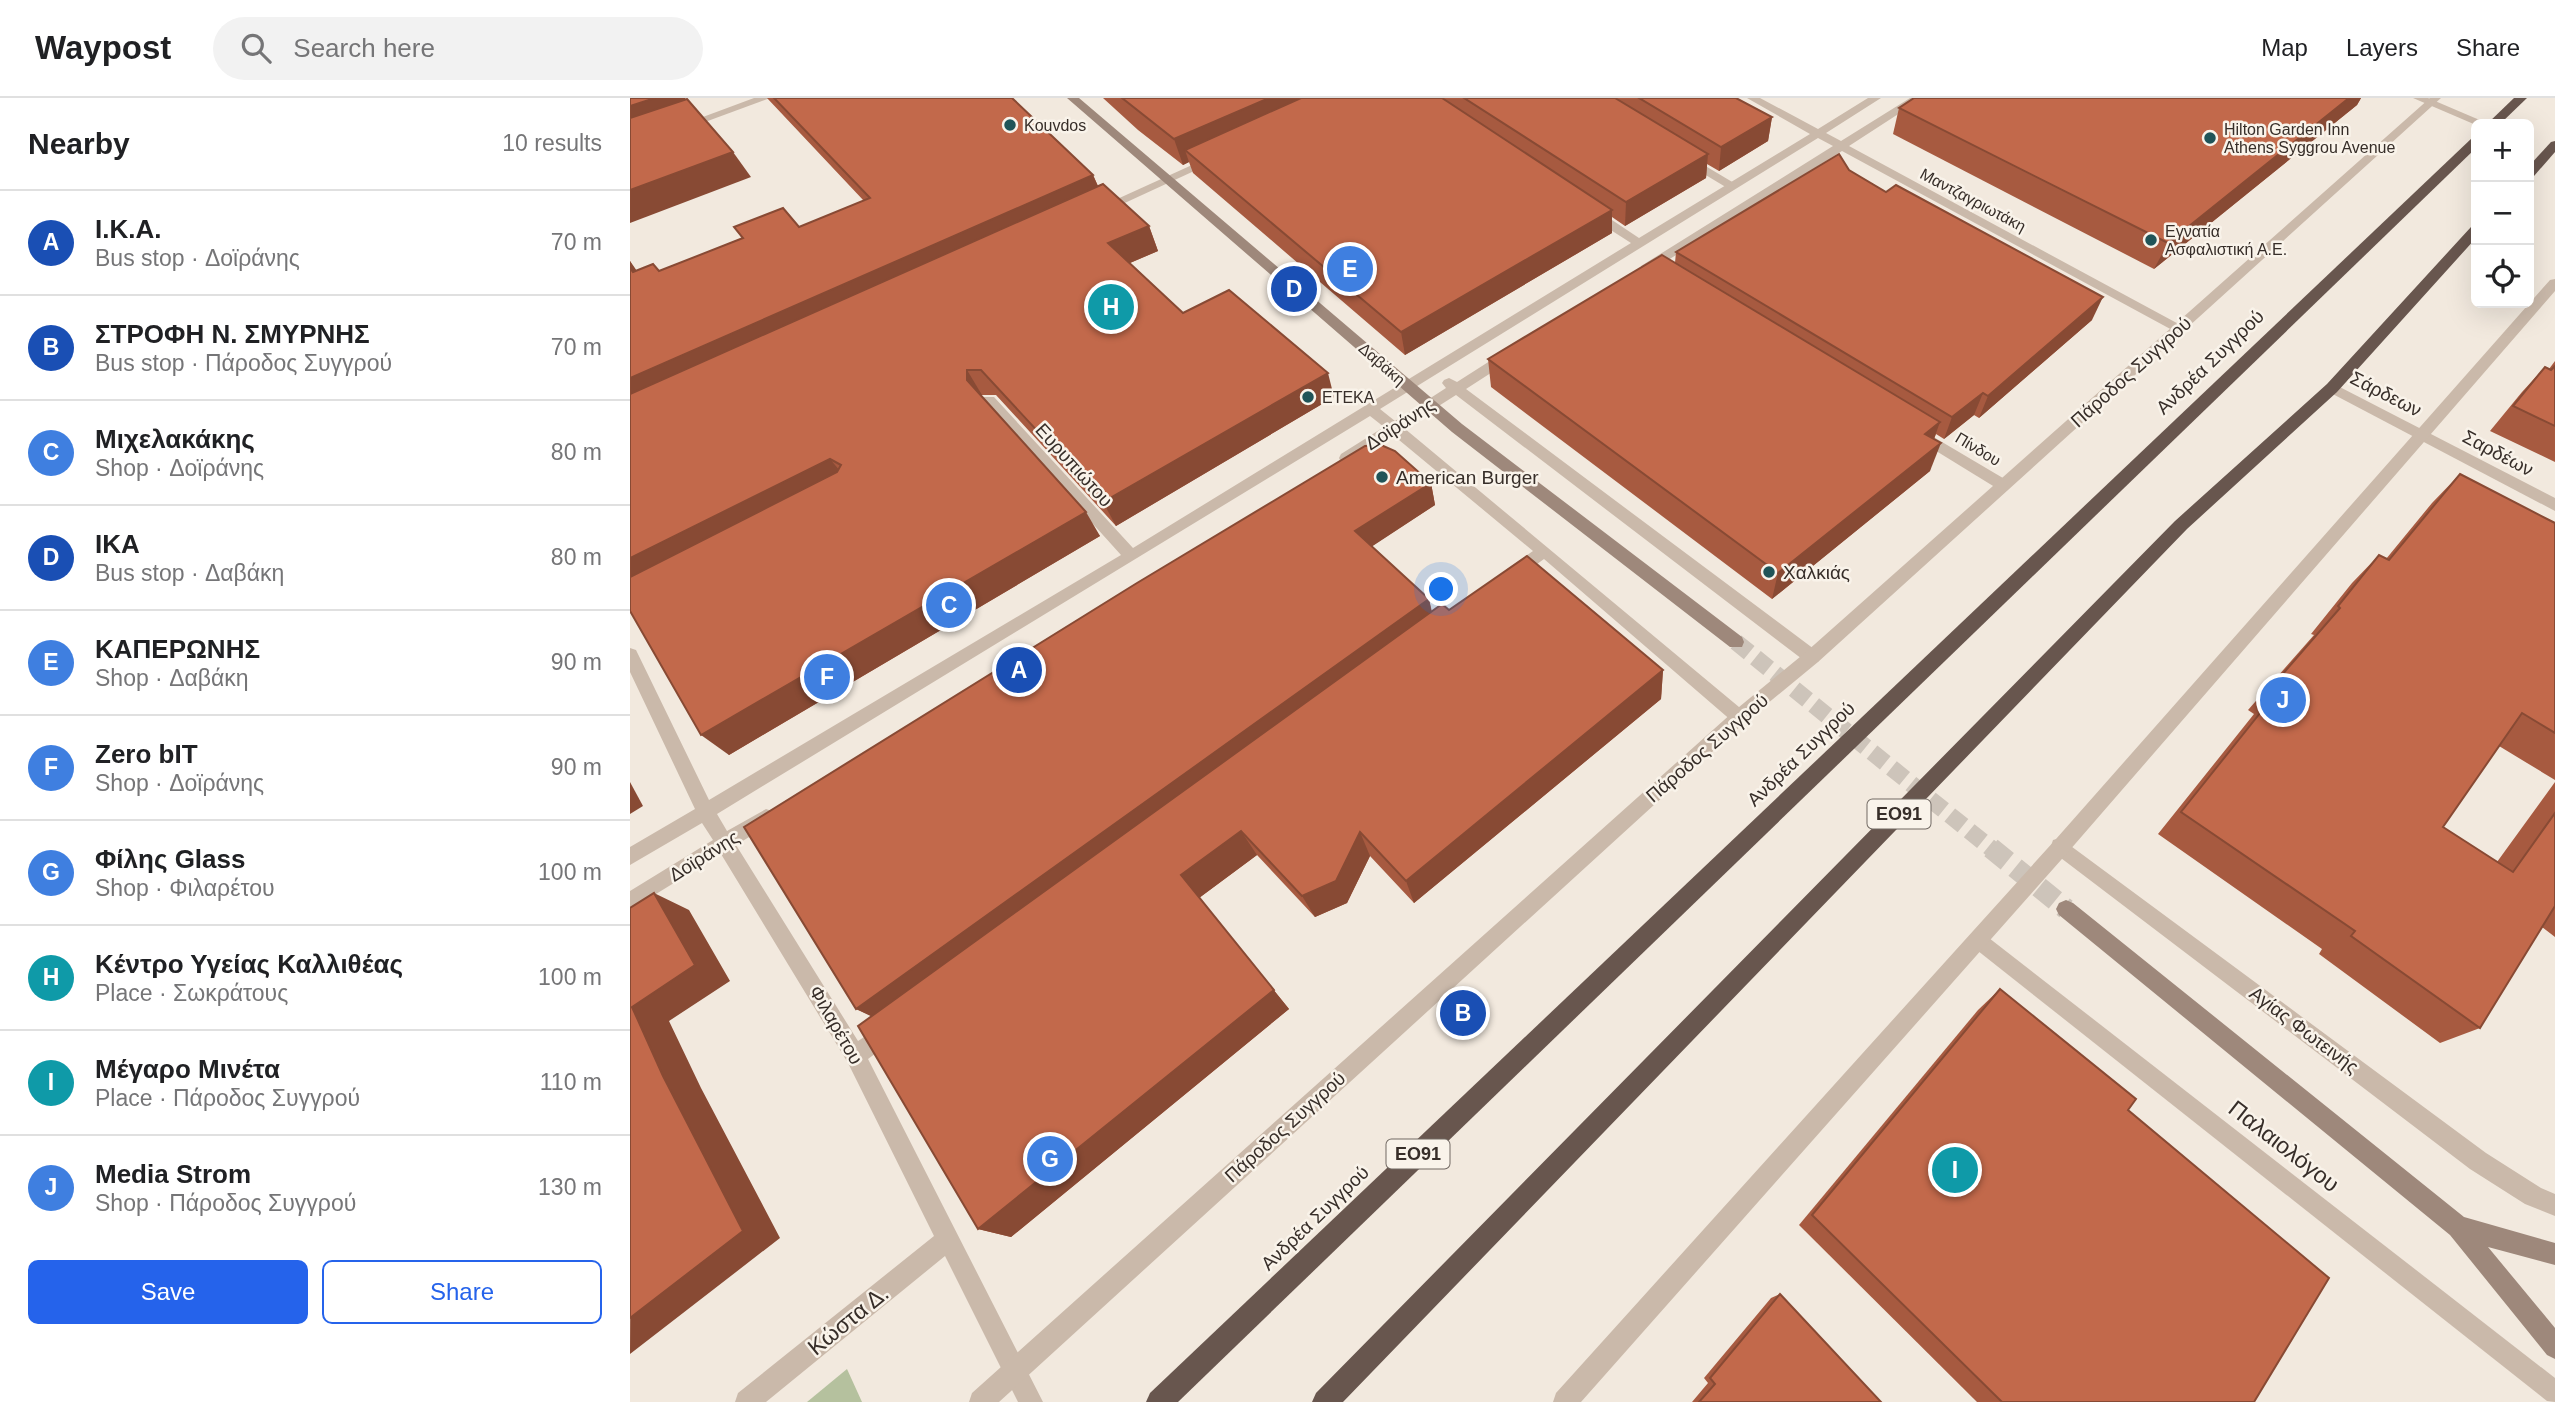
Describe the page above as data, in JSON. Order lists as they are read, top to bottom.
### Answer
{
  "streets": {
    "highway": ["Ανδρέα Συγγρού", "ΕΟ91"],
    "main road": ["Δαβάκη"],
    "street": [
      "Μαντζαγριωτάκη",
      "Πάροδος Συγγρού",
      "Σάρδεων",
      "Δοϊράνης",
      "Πίνδου",
      "Σαρδέων",
      "Ευρυπιώτου",
      "Φιλαρέτου",
      "Αγίας Φωτεινής",
      "Παλαιολόγου",
      "Κώστα Δ."
    ]
  },
  "crossings": [
    ["Μαντζαγριωτάκη", "Πάροδος Συγγρού"],
    ["Μαντζαγριωτάκη", "Δοϊράνης"],
    ["Δαβάκη", "Πάροδος Συγγρού"],
    ["Δαβάκη", "Δοϊράνης"],
    ["Πάροδος Συγγρού", "Πίνδου"],
    ["Πάροδος Συγγρού", "Φιλαρέτου"],
    ["Σάρδεων", "Σαρδέων"],
    ["Σάρδεων", "ΕΟ91"],
    ["Δοϊράνης", "Ευρυπιώτου"],
    ["Δοϊράνης", "Φιλαρέτου"],
    ["Φιλαρέτου", "Κώστα Δ."]
  ],
  "places": [
    "Kouvdos",
    "Hilton Garden Inn Athens Syggrou Avenue",
    "Εγνατία Ασφαλιστική Α.Ε.",
    "ΕΤΕΚΑ",
    "American Burger",
    "Χαλκιάς"
  ],
  "page": {
    "header": "Waypost",
    "search": "Search here",
    "nav": ["Map", "Layers", "Share"],
    "heading": ["Nearby", "10 results"],
    "map_buttons": ["+", "−"],
    "list": [
      {
        "mark": "A",
        "name": "Ι.Κ.Α.",
        "note": "Bus stop · Δοϊράνης",
        "value": "70 m"
      },
      {
        "mark": "B",
        "name": "ΣΤΡΟΦΗ Ν. ΣΜΥΡΝΗΣ",
        "note": "Bus stop · Πάροδος Συγγρού",
        "value": "70 m"
      },
      {
        "mark": "C",
        "name": "Μιχελακάκης",
        "note": "Shop · Δοϊράνης",
        "value": "80 m"
      },
      {
        "mark": "D",
        "name": "ΙΚΑ",
        "note": "Bus stop · Δαβάκη",
        "value": "80 m"
      },
      {
        "mark": "E",
        "name": "ΚΑΠΕΡΩΝΗΣ",
        "note": "Shop · Δαβάκη",
        "value": "90 m"
      },
      {
        "mark": "F",
        "name": "Zero bIT",
        "note": "Shop · Δοϊράνης",
        "value": "90 m"
      },
      {
        "mark": "G",
        "name": "Φίλης Glass",
        "note": "Shop · Φιλαρέτου",
        "value": "100 m"
      },
      {
        "mark": "H",
        "name": "Κέντρο Υγείας Καλλιθέας",
        "note": "Place · Σωκράτους",
        "value": "100 m"
      },
      {
        "mark": "I",
        "name": "Μέγαρο Μινέτα",
        "note": "Place · Πάροδος Συγγρού",
        "value": "110 m"
      },
      {
        "mark": "J",
        "name": "Media Strom",
        "note": "Shop · Πάροδος Συγγρού",
        "value": "130 m"
      }
    ],
    "pins": [
      "E",
      "D",
      "H",
      "C",
      "A",
      "F",
      "J",
      "B",
      "G",
      "I"
    ],
    "buttons": ["Save", "Share"]
  }
}
